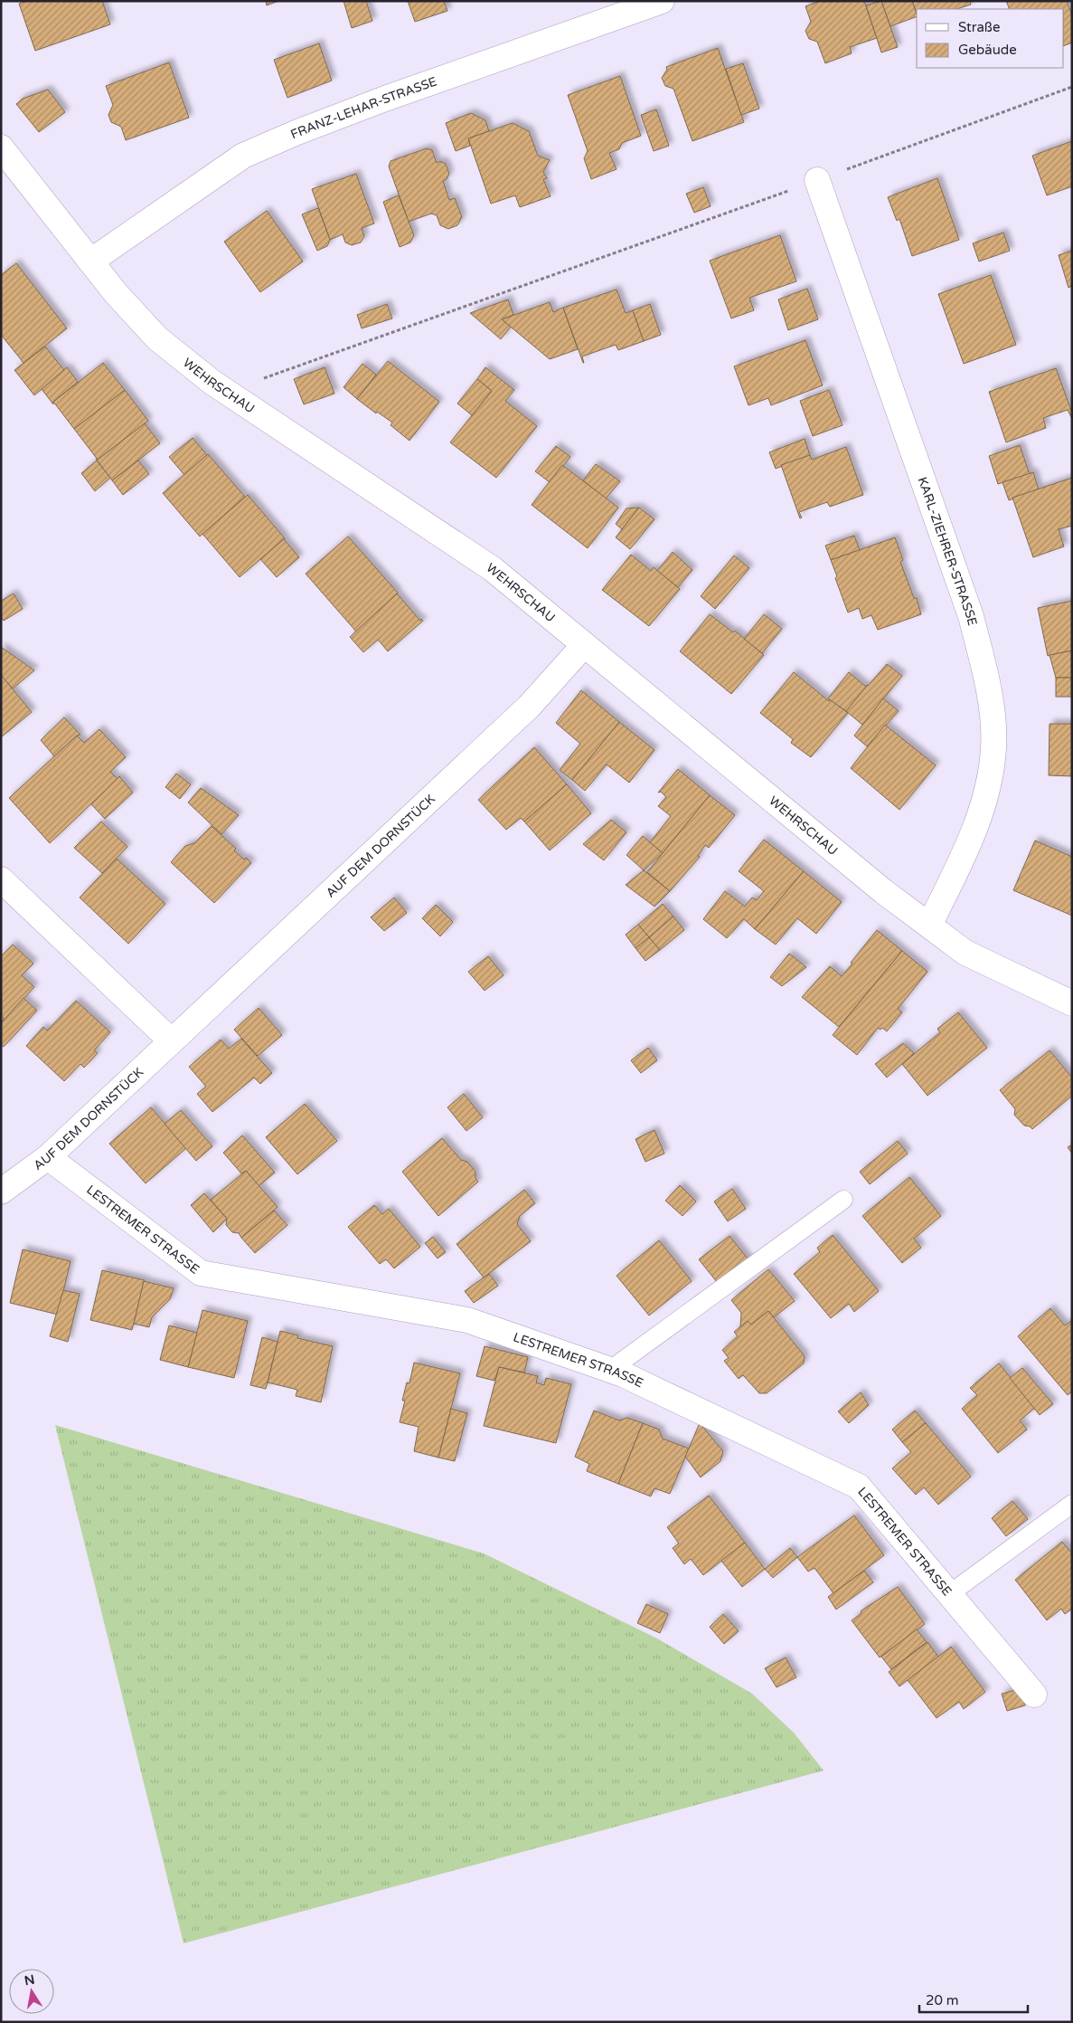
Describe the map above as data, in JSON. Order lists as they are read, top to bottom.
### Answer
{
  "streets": {
    "street": [
      "FRANZ-LEHAR-STRASSE",
      "WEHRSCHAU",
      "KARL-ZIEHRER-STRASSE",
      "AUF DEM DORNSTÜCK",
      "LESTREMER STRASSE"
    ]
  },
  "crossings": [
    ["FRANZ-LEHAR-STRASSE", "WEHRSCHAU"],
    ["WEHRSCHAU", "KARL-ZIEHRER-STRASSE"],
    ["WEHRSCHAU", "AUF DEM DORNSTÜCK"],
    ["AUF DEM DORNSTÜCK", "LESTREMER STRASSE"]
  ],
  "legend": ["Straße", "Gebäude"],
  "scale_bar": "20 m",
  "north": "top"
}
